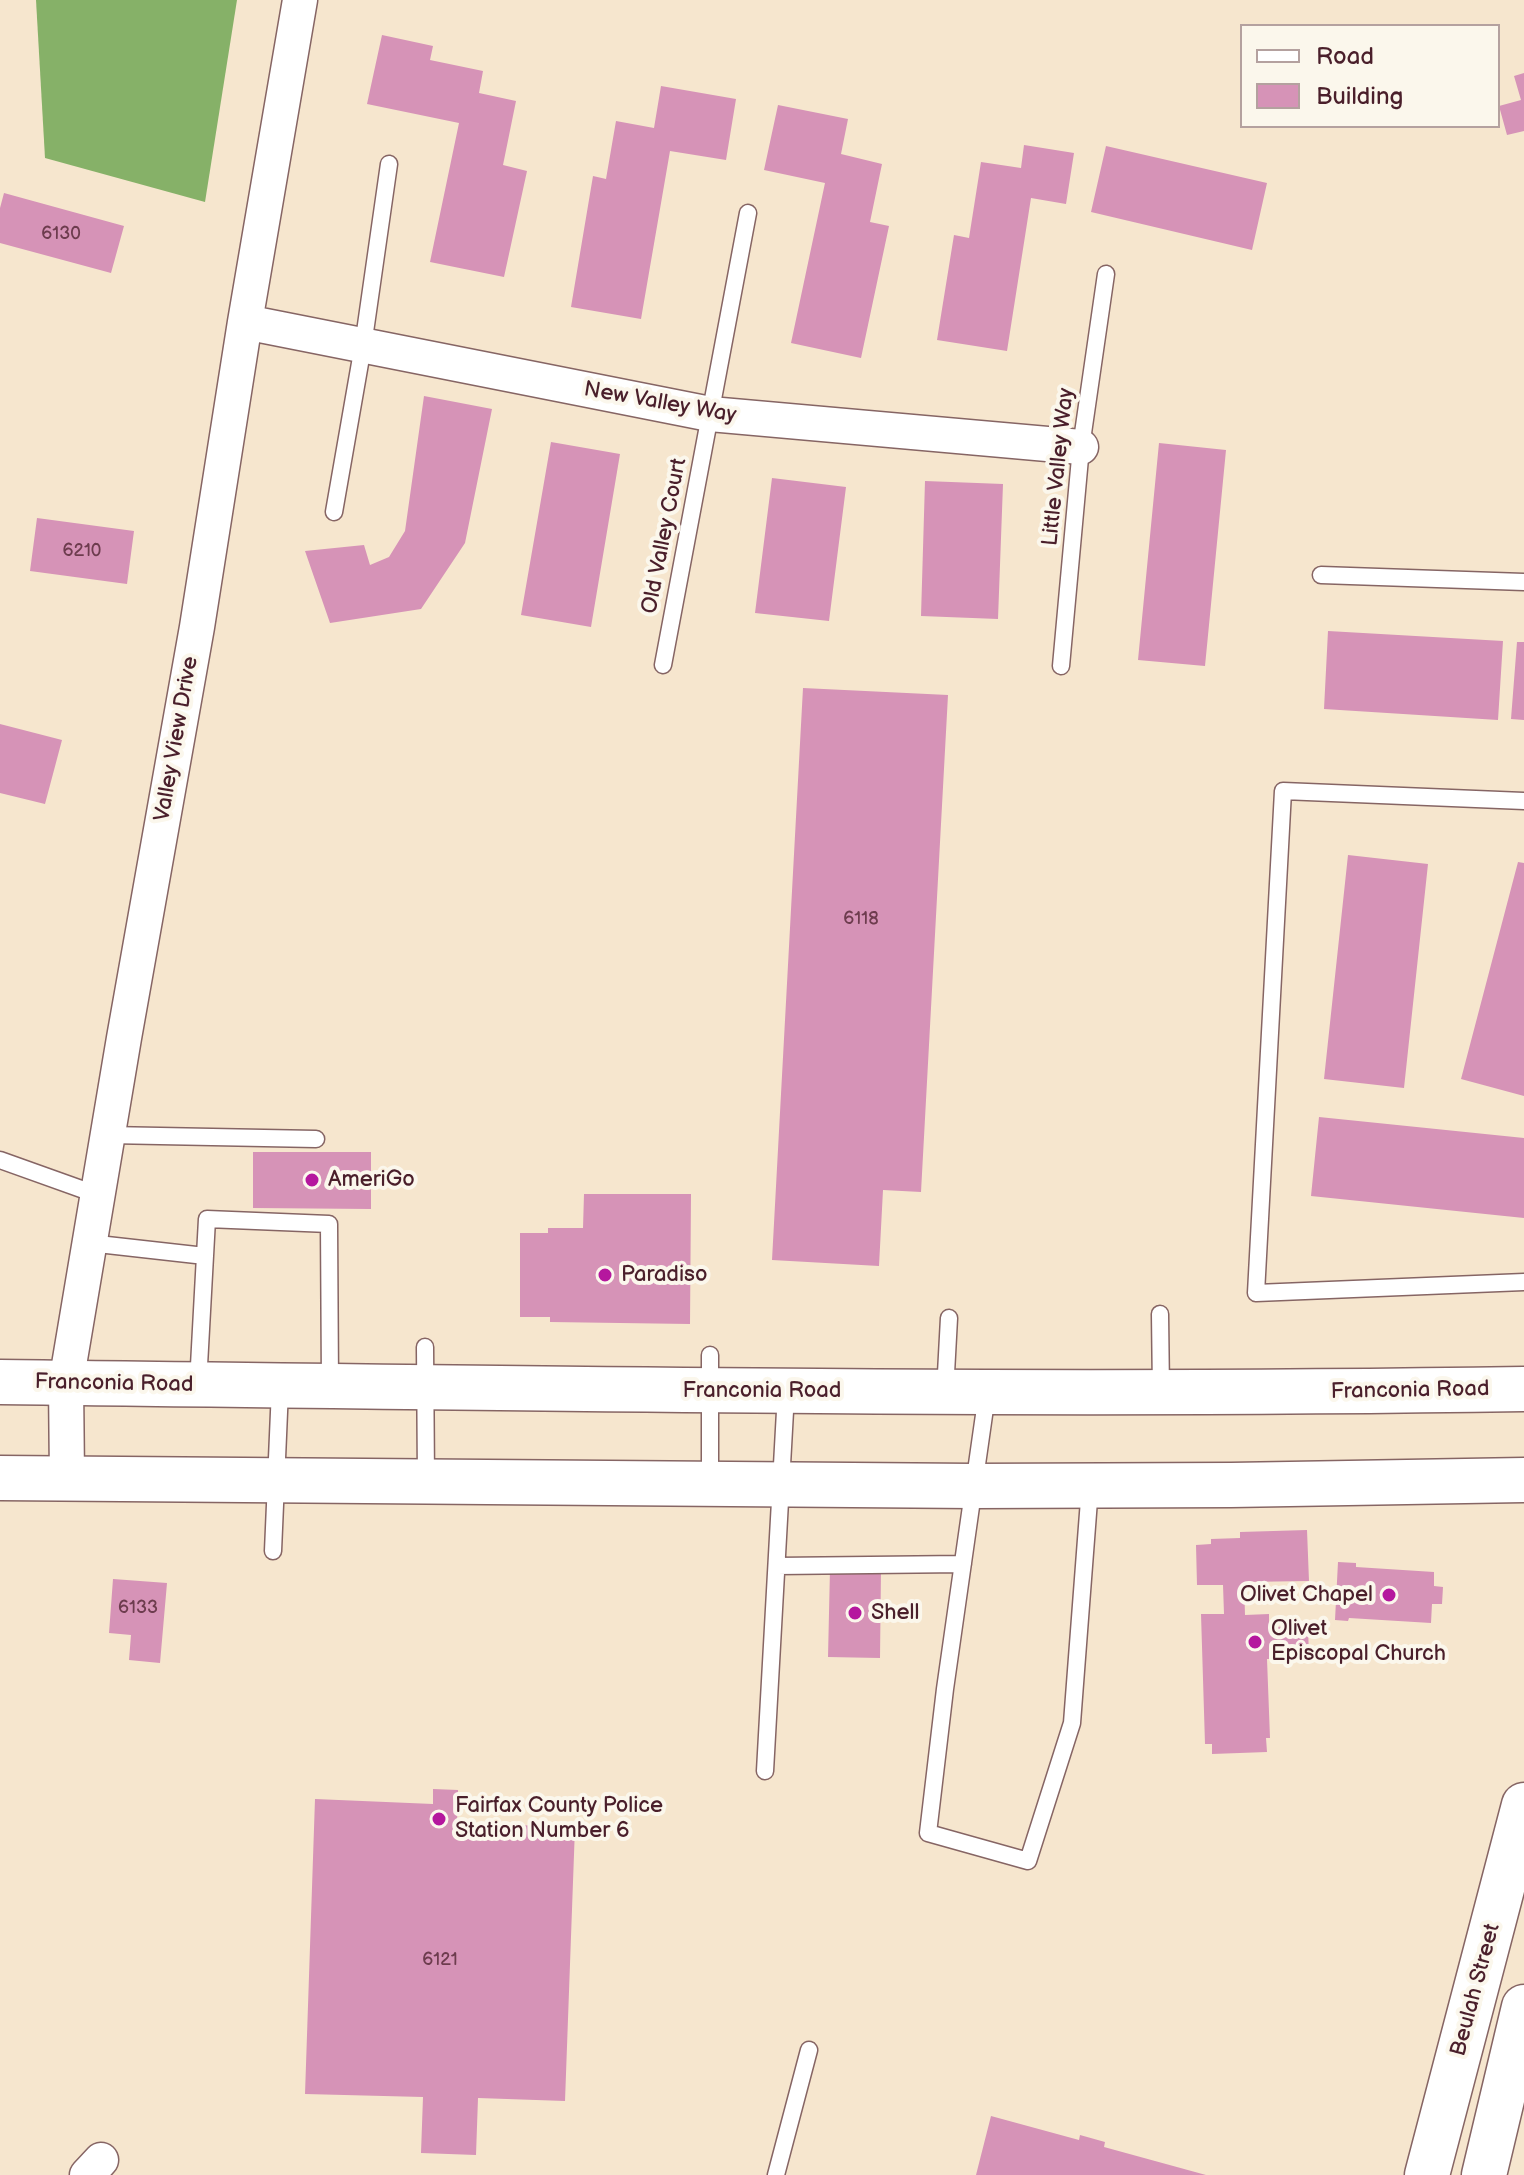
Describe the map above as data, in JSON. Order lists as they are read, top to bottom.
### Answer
{
  "streets": {
    "main road": ["Franconia Road", "Beulah Street"],
    "street": ["New Valley Way", "Valley View Drive"],
    "lane": ["Little Valley Way", "Old Valley Court"]
  },
  "crossings": [
    ["New Valley Way", "Little Valley Way"],
    ["New Valley Way", "Old Valley Court"],
    ["New Valley Way", "Valley View Drive"],
    ["Valley View Drive", "Franconia Road"]
  ],
  "places": [
    "AmeriGo",
    "Paradiso",
    "Olivet Chapel",
    "Shell",
    "Olivet Episcopal Church",
    "Fairfax County Police Station Number 6"
  ],
  "house_numbers": [
    "6130",
    "6210",
    "6118",
    "6133",
    "6121"
  ],
  "legend": ["Road", "Building"]
}
